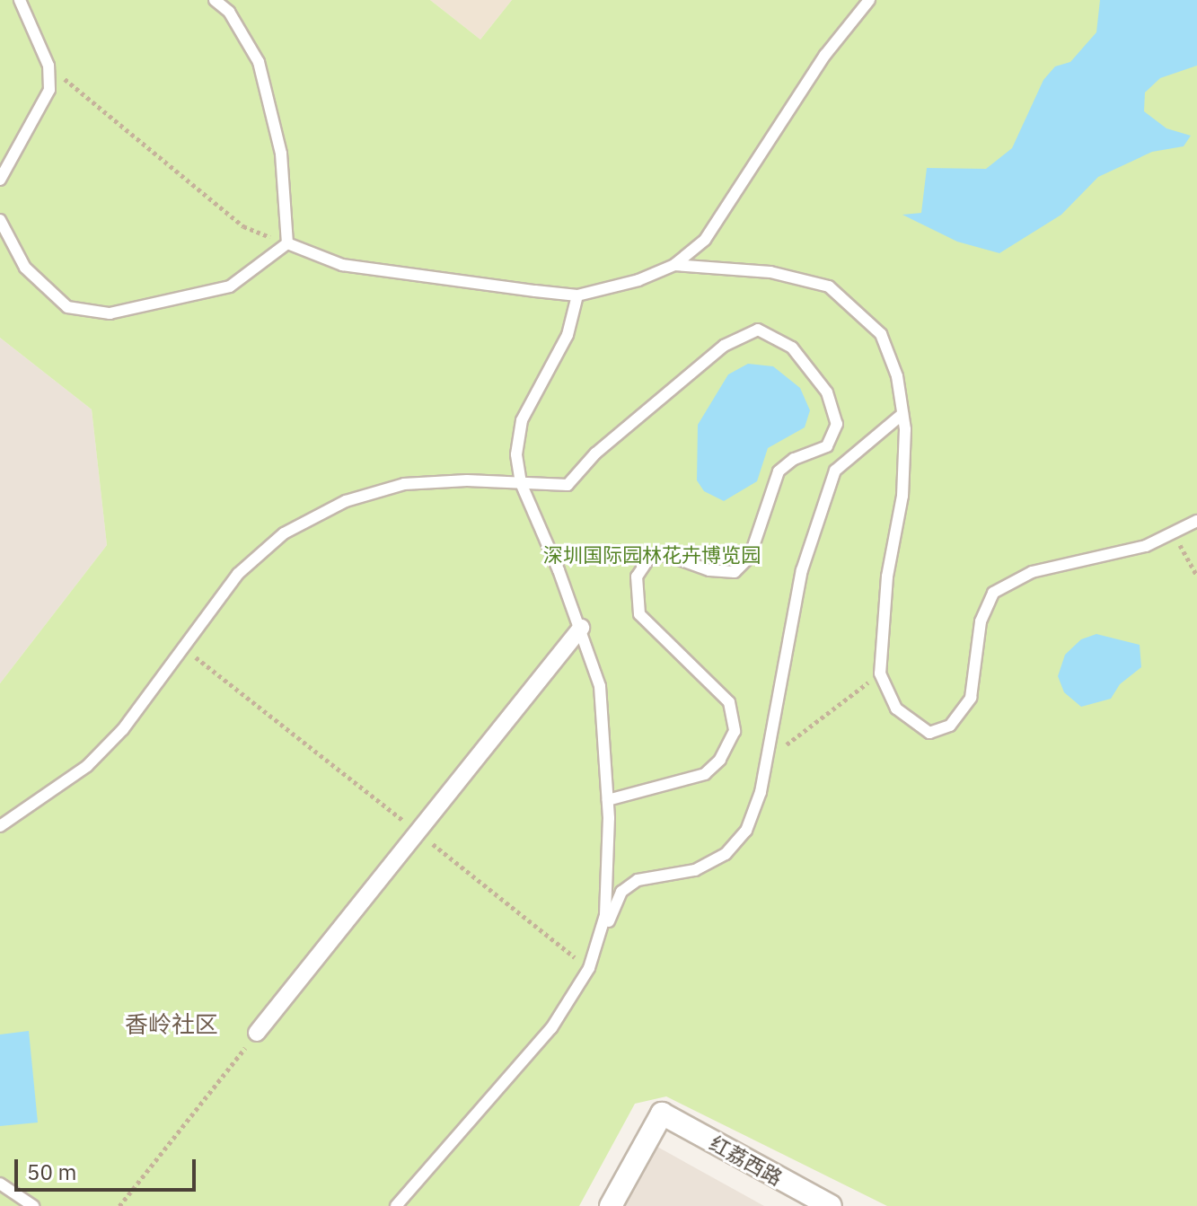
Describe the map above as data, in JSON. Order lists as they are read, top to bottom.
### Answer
{
  "streets": {
    "street": ["红荔西路"]
  },
  "districts": ["香岭社区"],
  "parks": ["深圳国际园林花卉博览园"],
  "scale_bar": "50 m"
}
